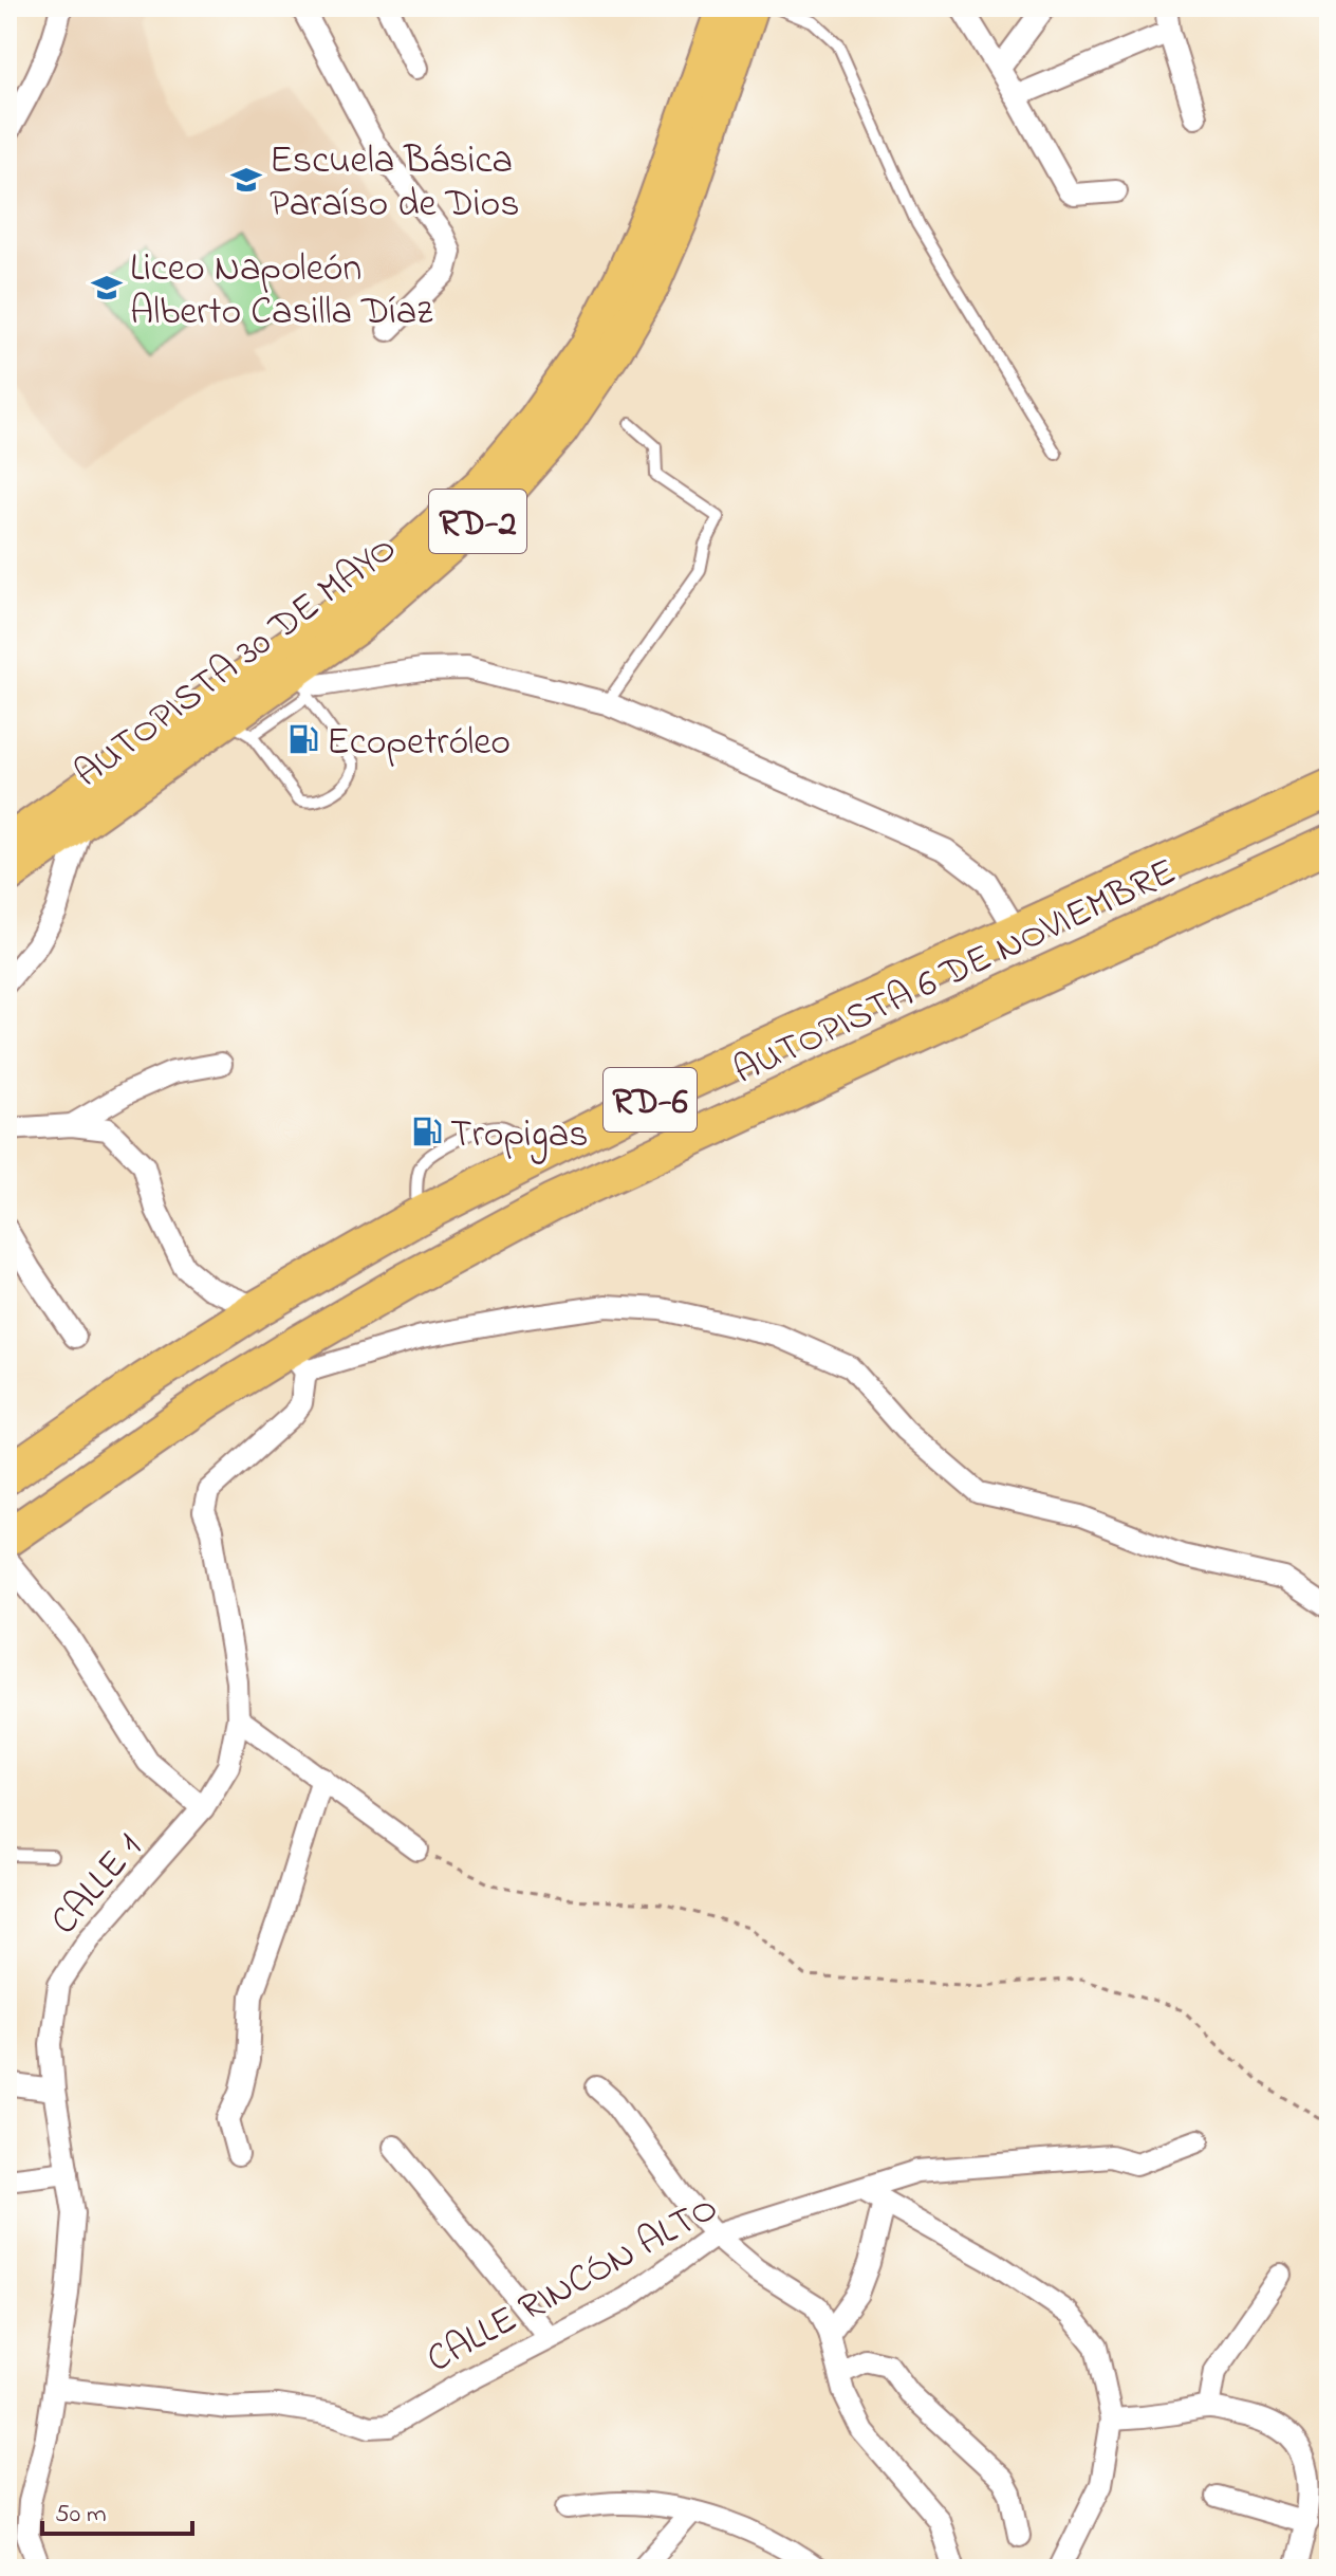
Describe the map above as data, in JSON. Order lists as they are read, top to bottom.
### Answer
{
  "streets": {
    "highway": [
      "RD-2",
      "AUTOPISTA 30 DE MAYO",
      "AUTOPISTA 6 DE NOVIEMBRE",
      "RD-6"
    ],
    "street": ["CALLE 1", "CALLE RINCÓN ALTO"]
  },
  "crossings": [
    ["AUTOPISTA 6 DE NOVIEMBRE", "CALLE 1"],
    ["CALLE 1", "CALLE RINCÓN ALTO"]
  ],
  "places": {
    "school or university": ["Escuela Básica Paraíso de Dios", "Liceo Napoleón Alberto Casilla Díaz"],
    "fuel station": ["Ecopetróleo", "Tropigas"]
  },
  "scale_bar": "50 m"
}
